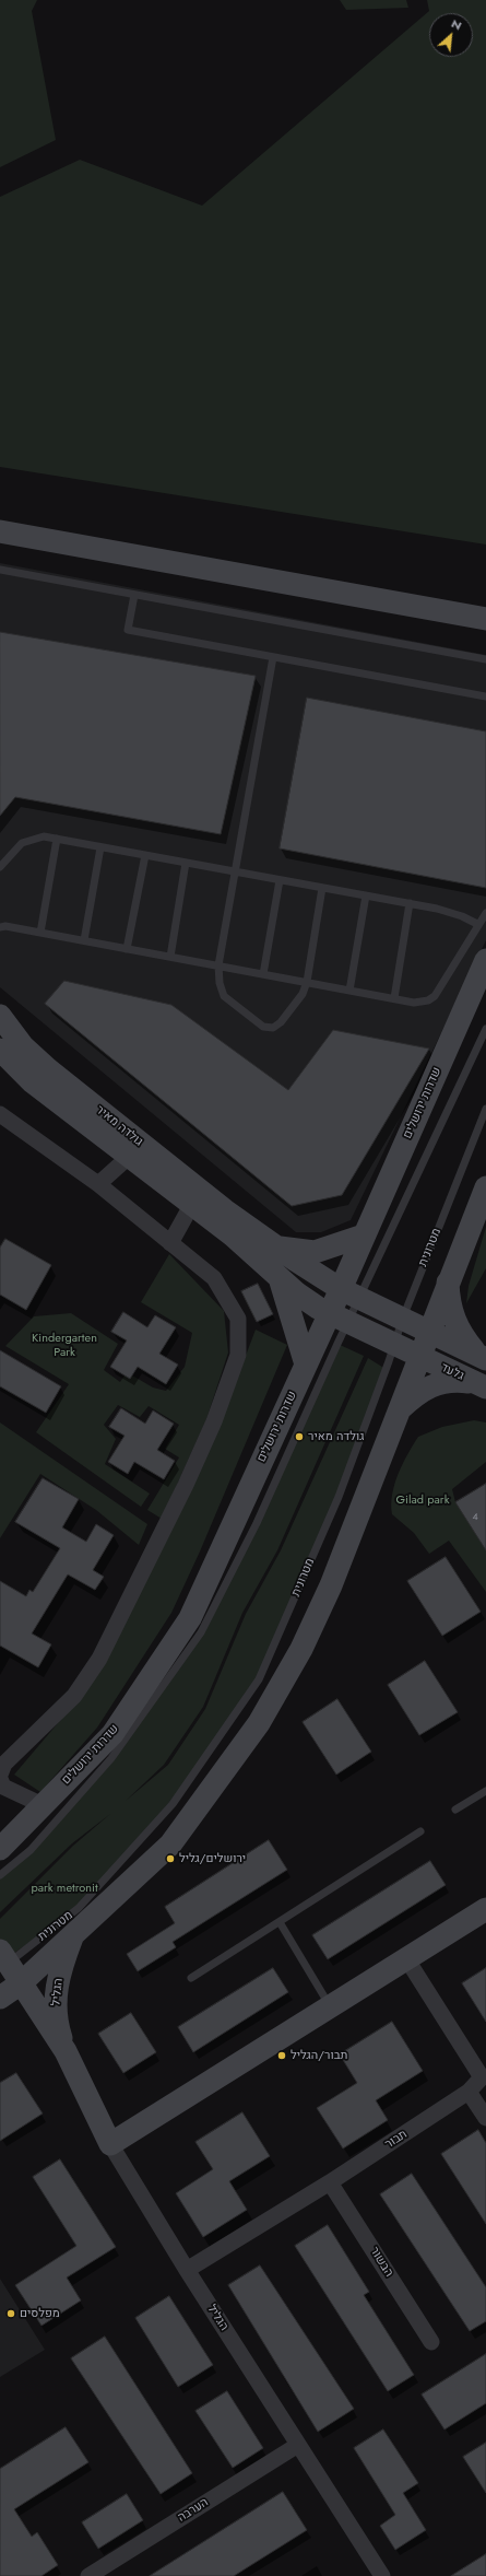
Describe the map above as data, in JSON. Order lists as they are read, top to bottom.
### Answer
{
  "streets": {
    "street": [
      "שדרות ירושלים",
      "גולדה מאיר",
      "גלעד",
      "הגליל",
      "תבור",
      "הבשור",
      "הערבה"
    ],
    "lane": ["מטרונית"]
  },
  "crossings": [
    ["שדרות ירושלים", "גולדה מאיר"],
    ["גולדה מאיר", "מטרונית"],
    ["גולדה מאיר", "גלעד"],
    ["מטרונית", "הגליל"],
    ["הגליל", "תבור"],
    ["הגליל", "הערבה"],
    ["תבור", "הבשור"]
  ],
  "parks": ["Kindergarten Park", "Gilad park", "park metronit"],
  "places": [
    "גולדה מאיר",
    "ירושלים/גליל",
    "תבור/הגליל",
    "מפלסים"
  ],
  "house_numbers": ["4"],
  "north": "top right"
}
